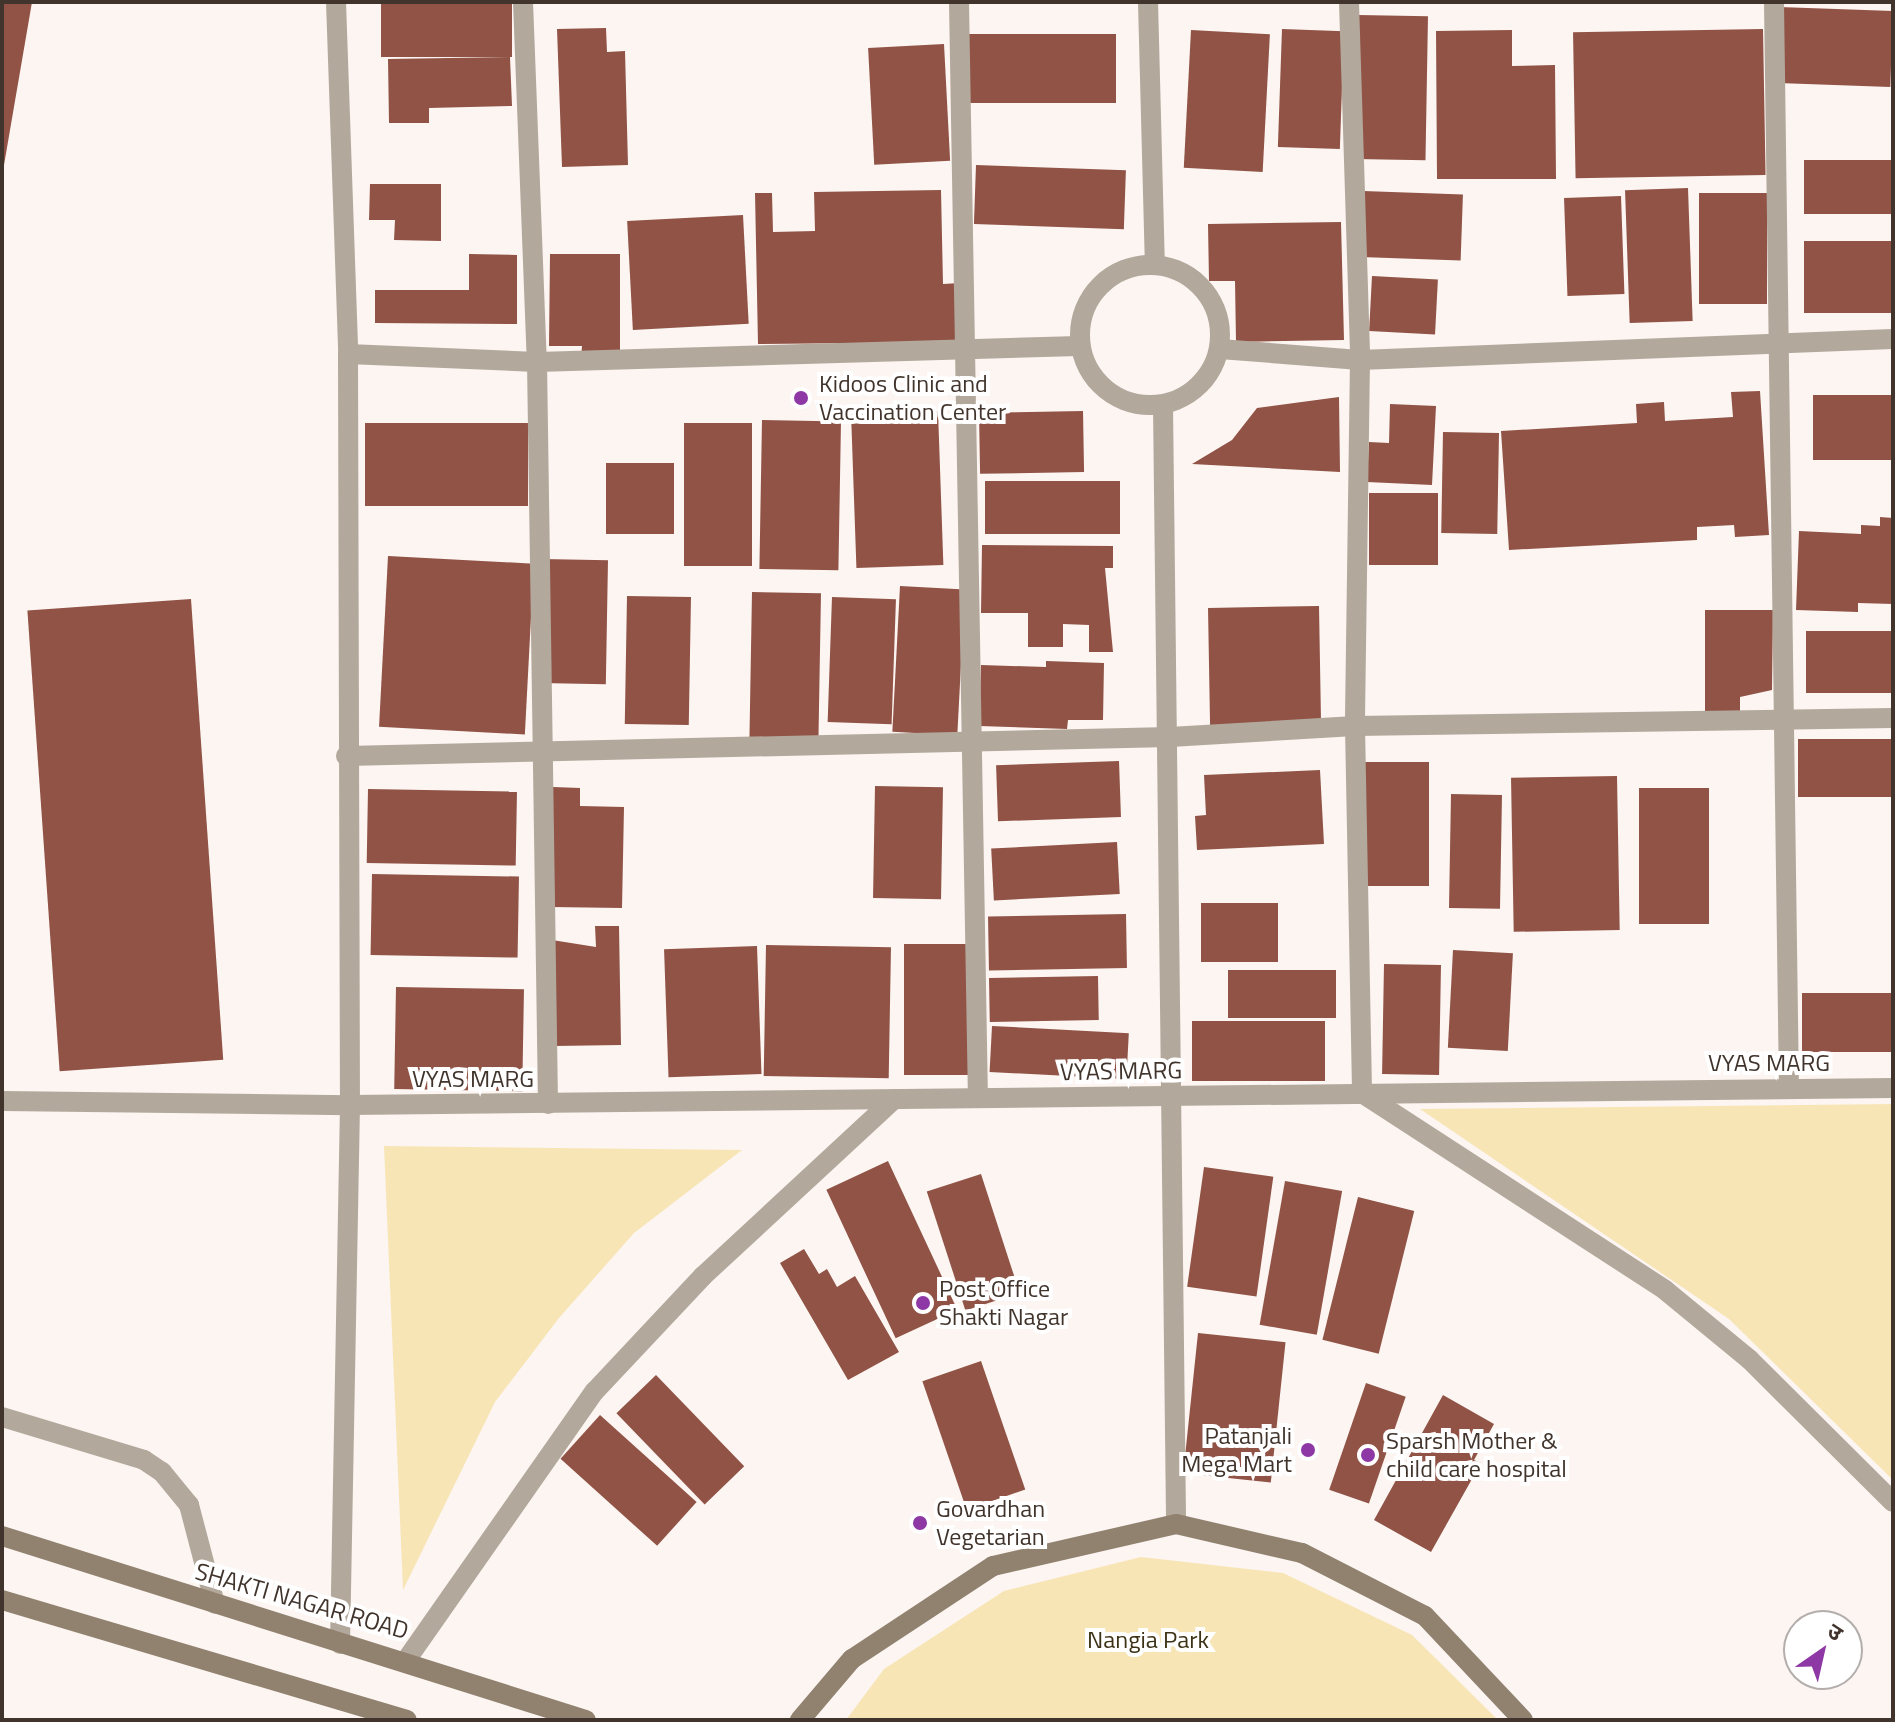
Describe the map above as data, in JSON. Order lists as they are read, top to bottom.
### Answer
{
  "streets": {
    "street": ["VYAS MARG", "SHAKTI NAGAR ROAD"]
  },
  "parks": ["Nangia Park"],
  "places": [
    "Kidoos Clinic and Vaccination Center",
    "Post Office Shakti Nagar",
    "Patanjali Mega Mart",
    "Sparsh Mother & child care hospital",
    "Govardhan Vegetarian"
  ],
  "north": "top right"
}
